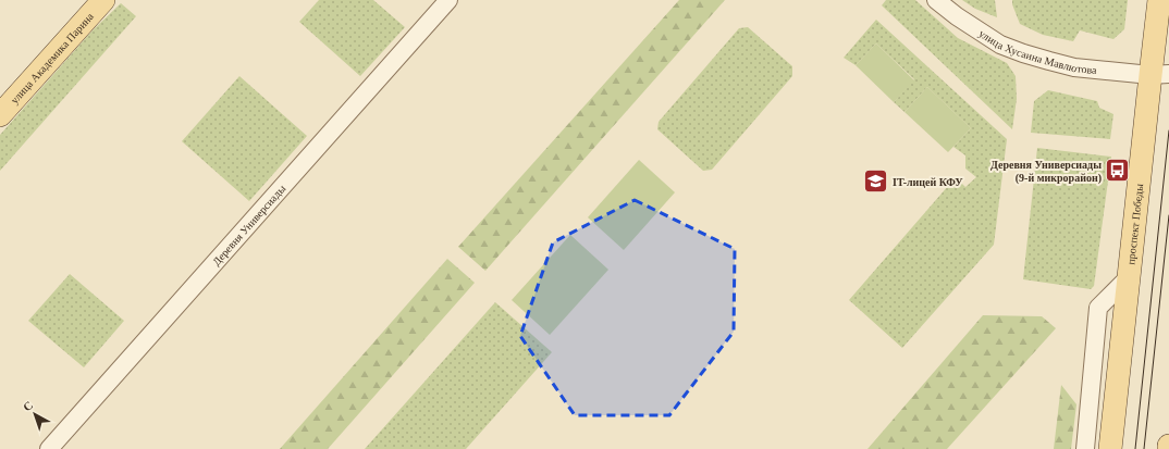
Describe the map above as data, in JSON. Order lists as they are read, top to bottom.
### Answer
{
  "streets": {
    "main road": ["улица Академика Парина", "проспект Победы"],
    "street": ["улица Хусаина Мавлютова", "Деревня Универсиады"]
  },
  "crossings": [
    ["улица Хусаина Мавлютова", "проспект Победы"]
  ],
  "places": {
    "bus stop": ["Деревня Универсиады (9-й микрорайон)"],
    "school or university": ["IT-лицей КФУ"]
  },
  "north": "top left"
}
